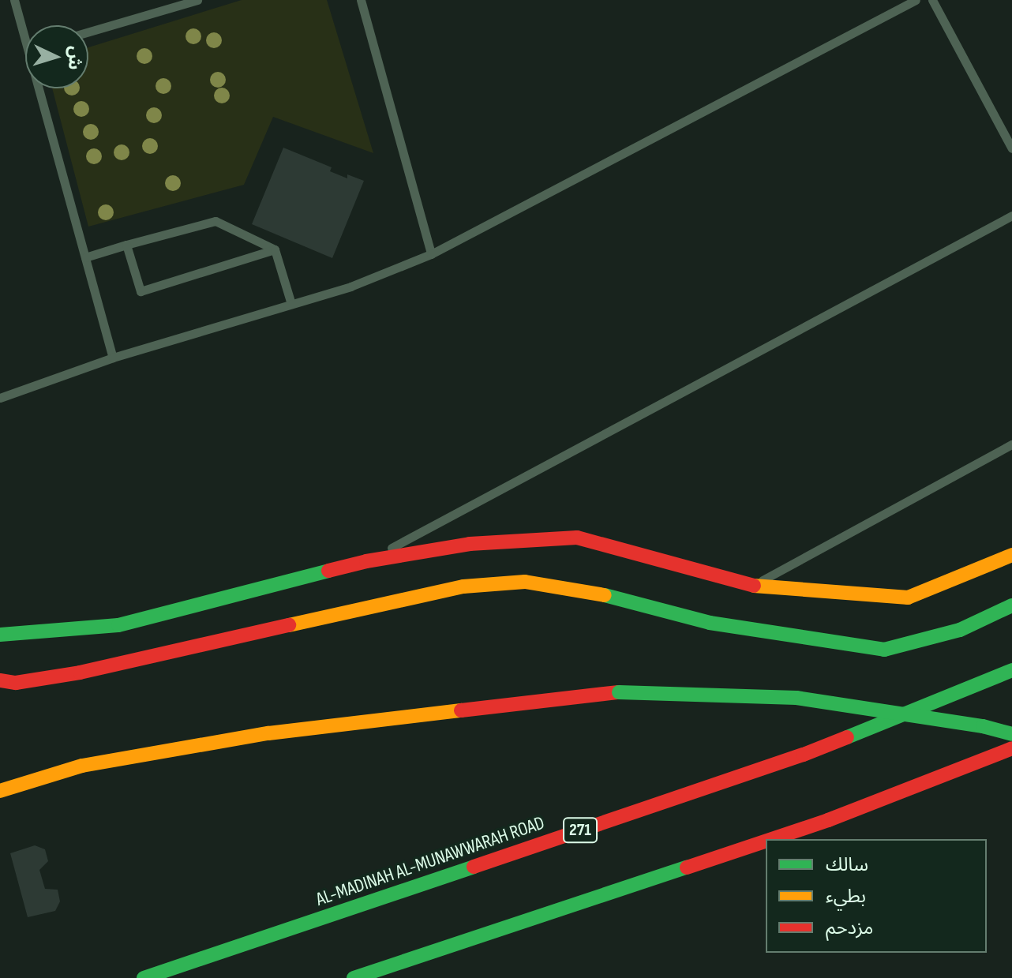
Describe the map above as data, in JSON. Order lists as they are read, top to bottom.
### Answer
{
  "streets": {
    "main road": ["271", "AL-MADINAH AL-MUNAWWARAH ROAD"]
  },
  "legend": ["سالك", "بطيء", "مزدحم"],
  "north": "right"
}
